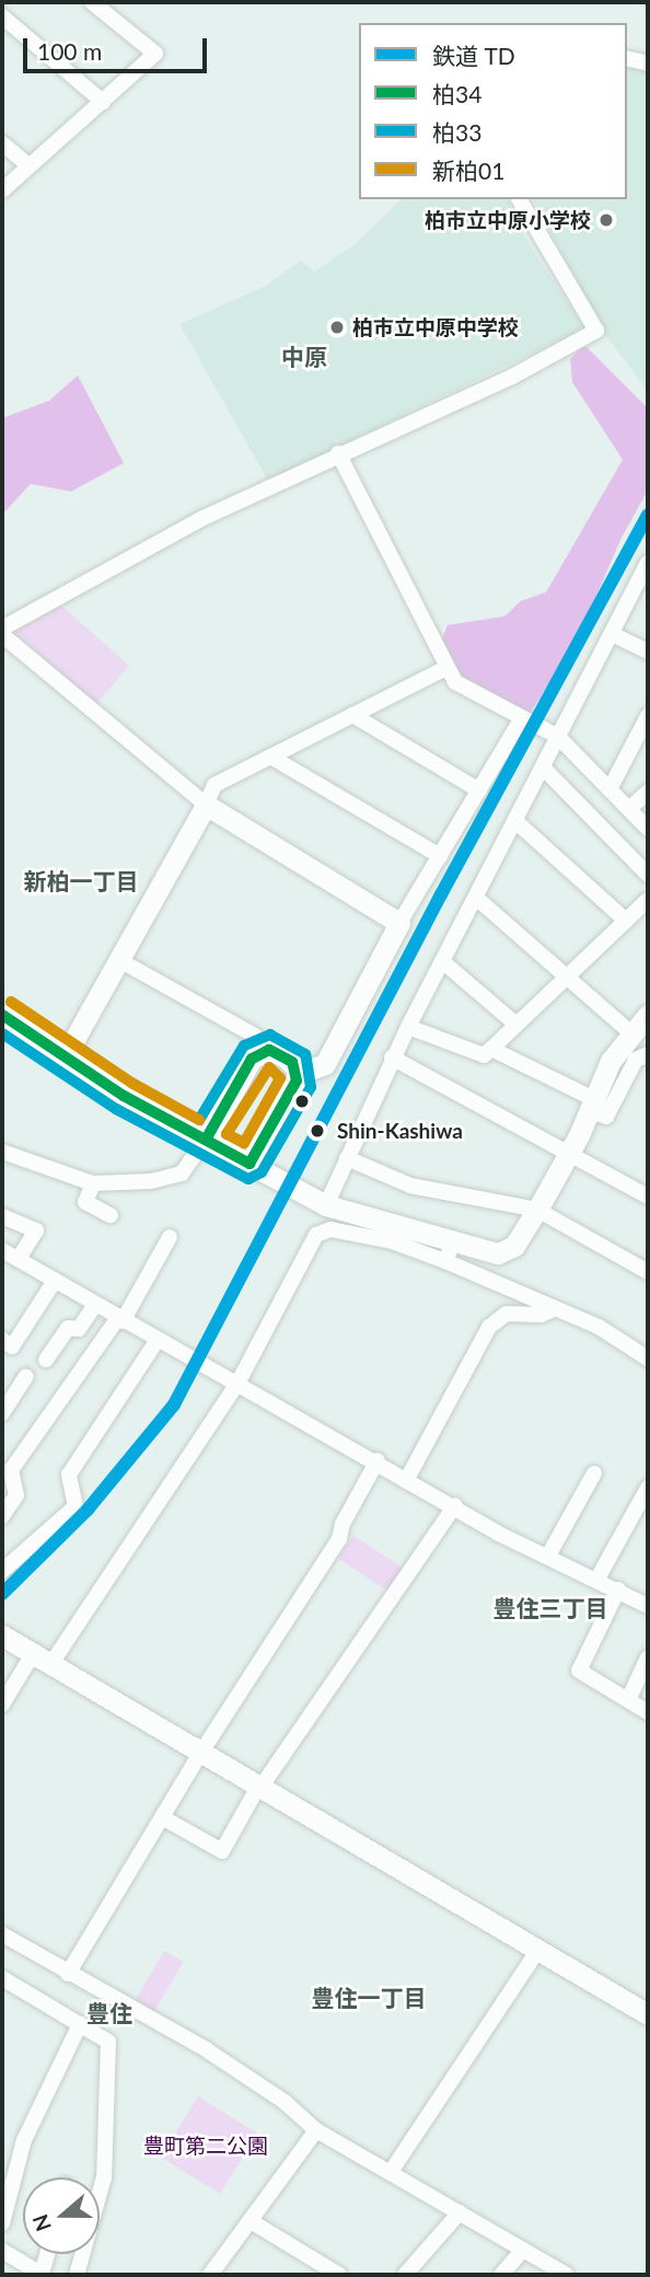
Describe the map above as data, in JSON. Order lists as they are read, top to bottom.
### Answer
{
  "districts": [
    "中原",
    "新柏一丁目",
    "豊住三丁目",
    "豊住一丁目",
    "豊住"
  ],
  "parks": ["豊町第二公園"],
  "places": ["柏市立中原小学校", "柏市立中原中学校", "Shin-Kashiwa"],
  "lines": [
    "rail line TD",
    "transit line 新柏01",
    "transit line 柏34",
    "transit line 柏33"
  ],
  "legend": [
    "鉄道 TD",
    "柏34",
    "柏33",
    "新柏01"
  ],
  "scale_bar": "100 m",
  "north": "left"
}
